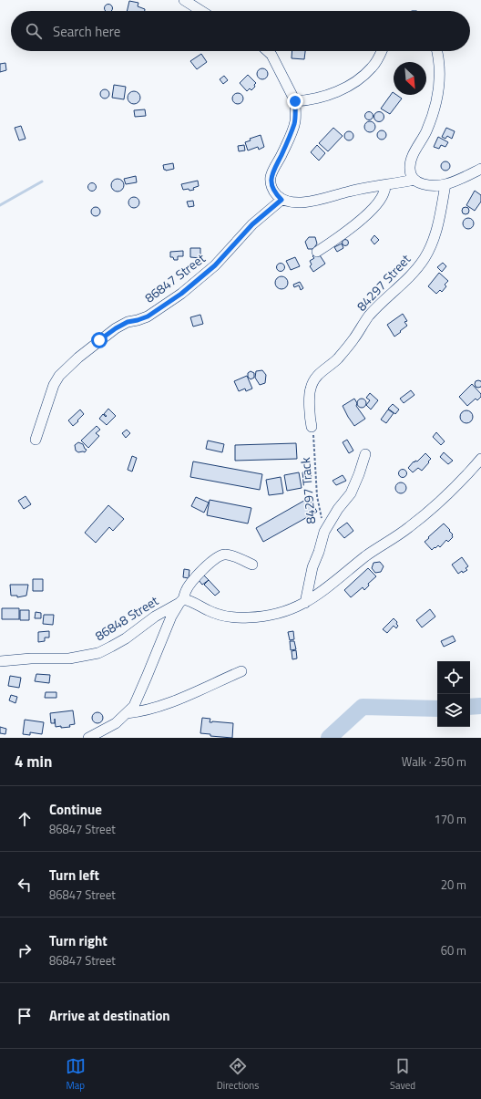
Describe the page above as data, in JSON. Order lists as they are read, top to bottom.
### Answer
{
  "streets": {
    "street": ["86847 Street", "84297 Street", "86848 Street"],
    "path": ["84297 Track"]
  },
  "crossings": [
    ["84297 Street", "84297 Track"]
  ],
  "north": "bottom right",
  "page": {
    "search": "Search here",
    "heading": ["4 min", "Walk · 250 m"],
    "list": [
      ["Continue", "86847 Street", "170 m"],
      ["Turn left", "86847 Street", "20 m"],
      ["Turn right", "86847 Street", "60 m"],
      "Arrive at destination"
    ],
    "nav": ["Map", "Directions", "Saved"]
  }
}
